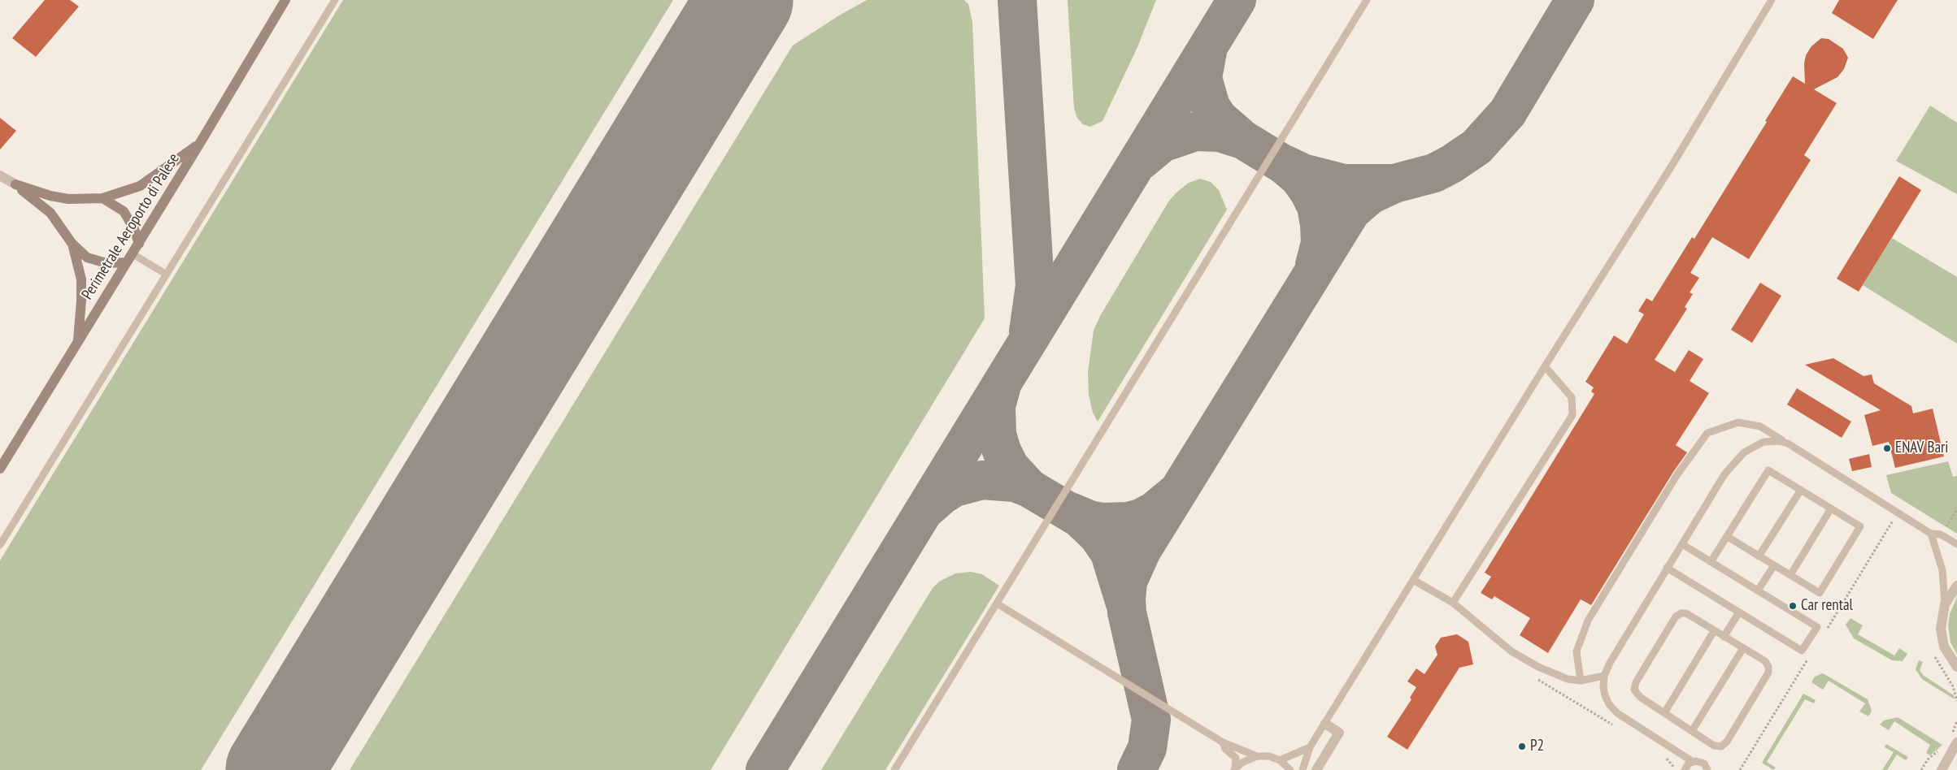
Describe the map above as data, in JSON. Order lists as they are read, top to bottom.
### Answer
{
  "streets": {
    "street": ["Perimetrale Aeroporto di Palese"]
  },
  "places": ["ENAV Bari", "Car rental", "P2"]
}
